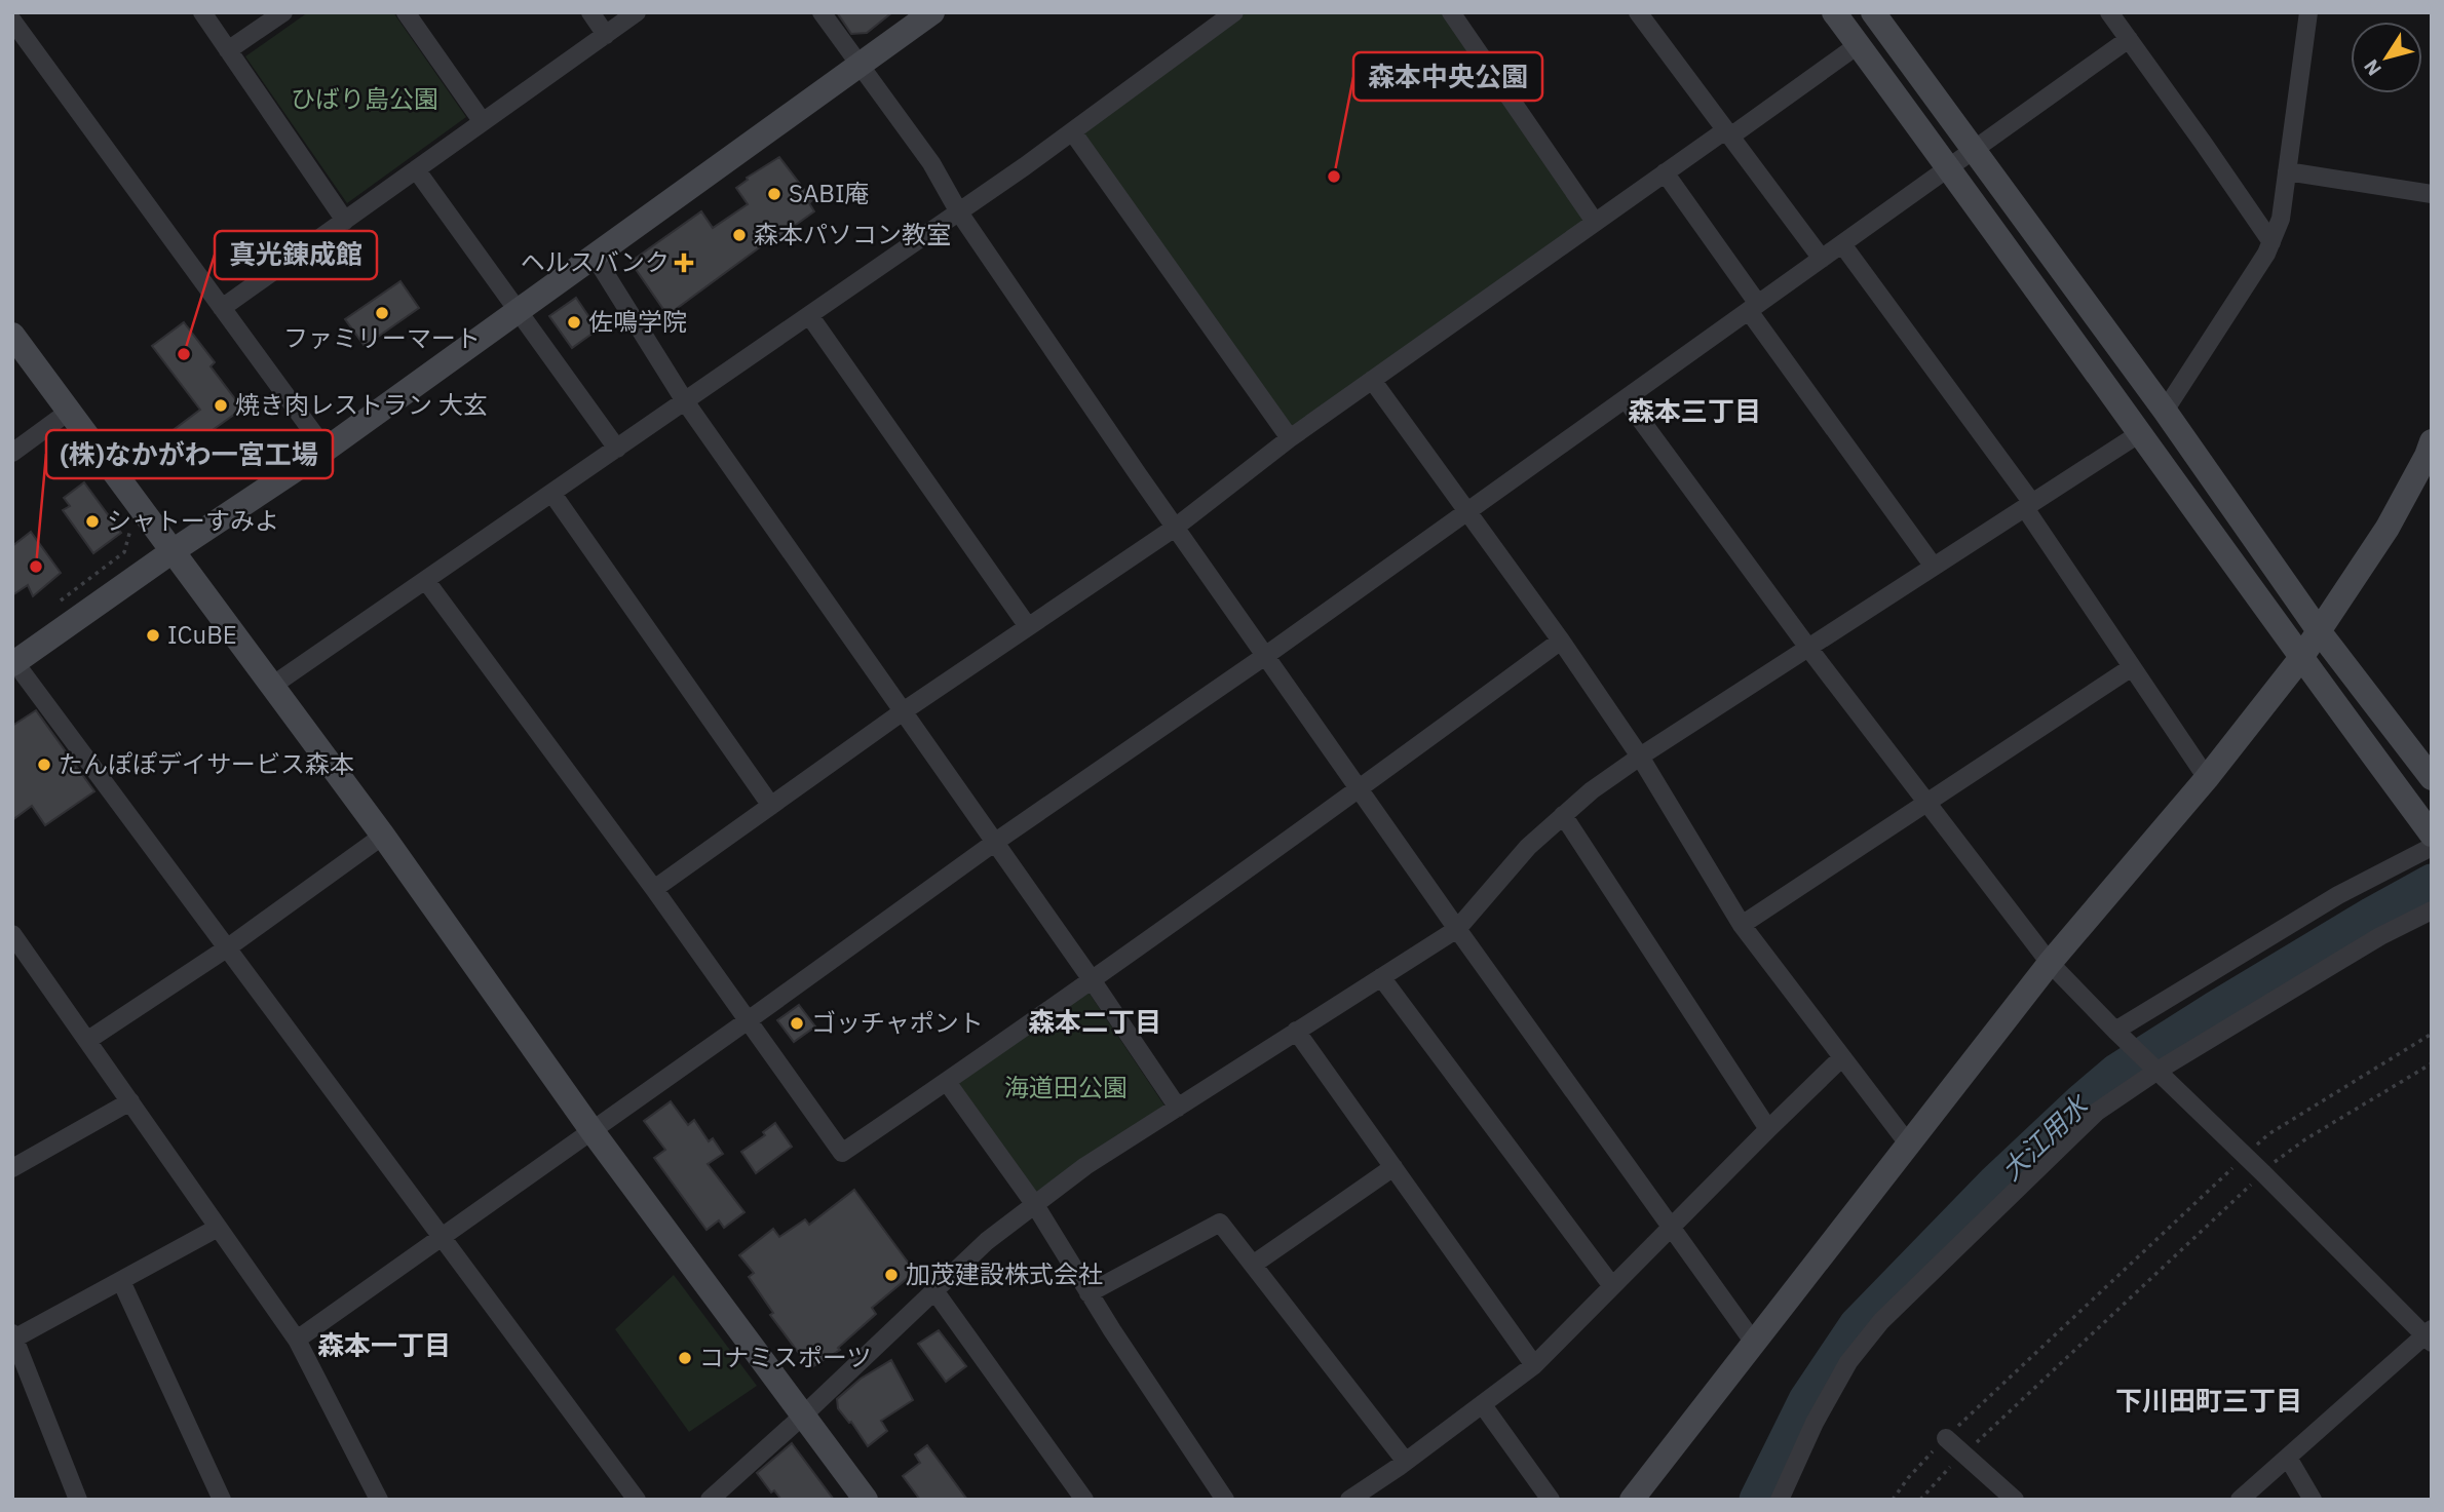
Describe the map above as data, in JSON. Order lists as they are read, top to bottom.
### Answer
{
  "districts": [
    "森本三丁目",
    "森本二丁目",
    "森本一丁目",
    "下川田町三丁目"
  ],
  "water": ["大江用水"],
  "parks": ["ひばり島公園", "海道田公園"],
  "places": {
    "other": [
      "森本中央公園",
      "SABI庵",
      "森本パソコン教室",
      "ファミリーマート",
      "佐鳴学院",
      "真光錬成館",
      "焼き肉レストラン 大玄",
      "シャトーすみよ",
      "(株)なかがわ一宮工場",
      "ICuBE",
      "たんぽぽデイサービス森本",
      "ゴッチャポント",
      "加茂建設株式会社",
      "コナミスポーツ"
    ],
    "health": ["ヘルスバンク"]
  },
  "north": "bottom left"
}
